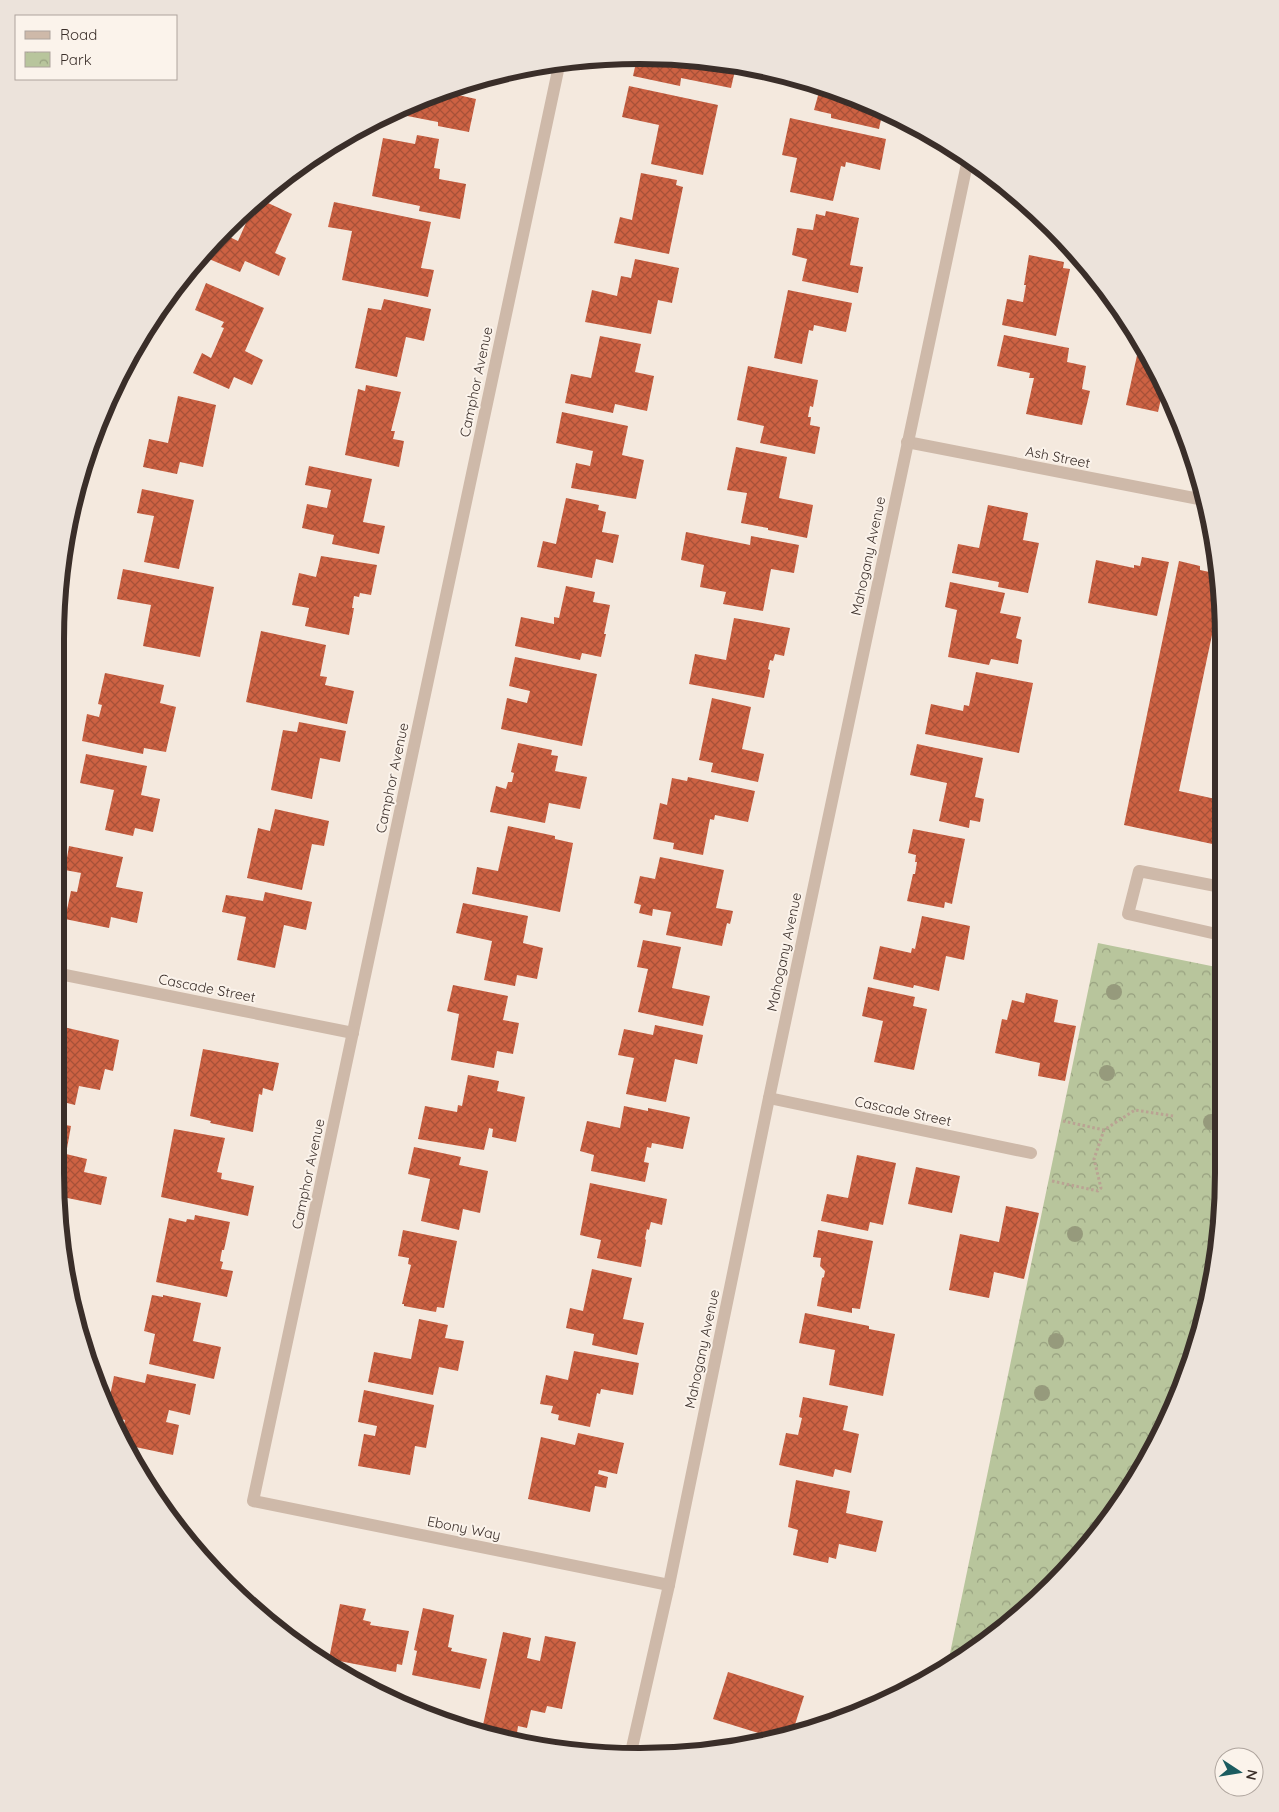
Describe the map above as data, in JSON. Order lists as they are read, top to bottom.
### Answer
{
  "streets": {
    "street": [
      "Camphor Avenue",
      "Ash Street",
      "Mahogany Avenue",
      "Cascade Street",
      "Ebony Way"
    ]
  },
  "crossings": [
    ["Camphor Avenue", "Cascade Street"],
    ["Camphor Avenue", "Ebony Way"],
    ["Ash Street", "Mahogany Avenue"],
    ["Mahogany Avenue", "Cascade Street"],
    ["Mahogany Avenue", "Ebony Way"]
  ],
  "legend": ["Road", "Park"],
  "north": "right"
}
